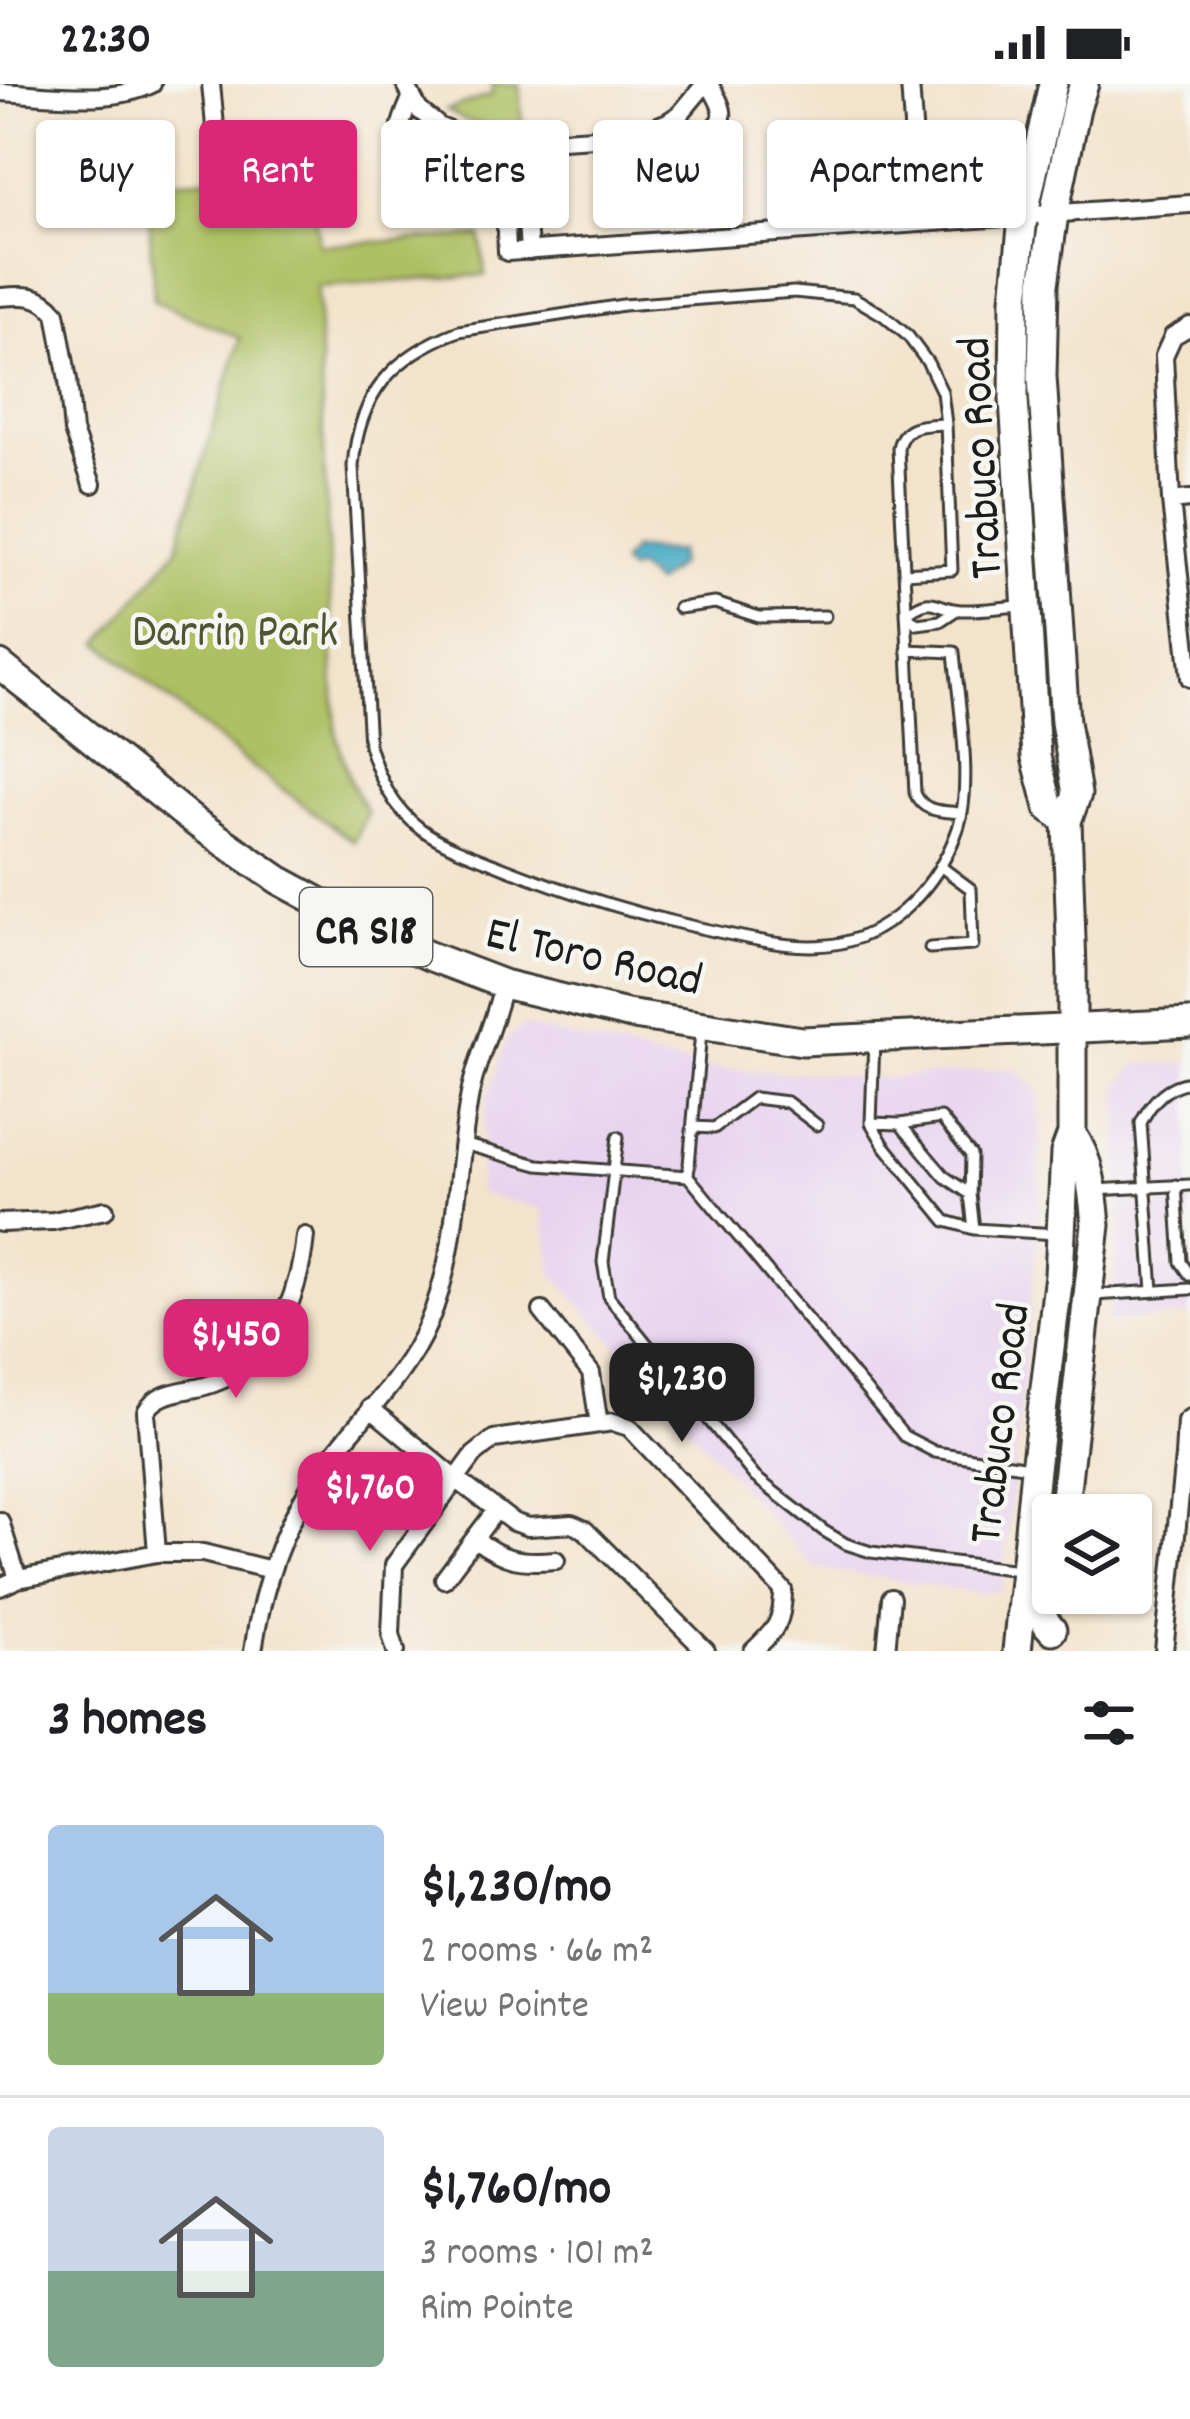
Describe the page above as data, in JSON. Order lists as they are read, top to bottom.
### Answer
{
  "streets": {
    "main road": ["Trabuco Road", "CR S18", "El Toro Road"]
  },
  "crossings": [
    ["Trabuco Road", "El Toro Road"]
  ],
  "parks": ["Darrin Park"],
  "page": {
    "status": "22:30",
    "chip": [
      "Buy",
      "Rent",
      "Filters",
      "New",
      "Apartment"
    ],
    "price": ["$1,450", "$1,230", "$1,760"],
    "heading": "3 homes",
    "list": [
      {
        "name": "$1,230/mo",
        "note": "2 rooms · 66 m² · View Pointe"
      },
      {
        "name": "$1,760/mo",
        "note": "3 rooms · 101 m² · Rim Pointe"
      }
    ]
  }
}
